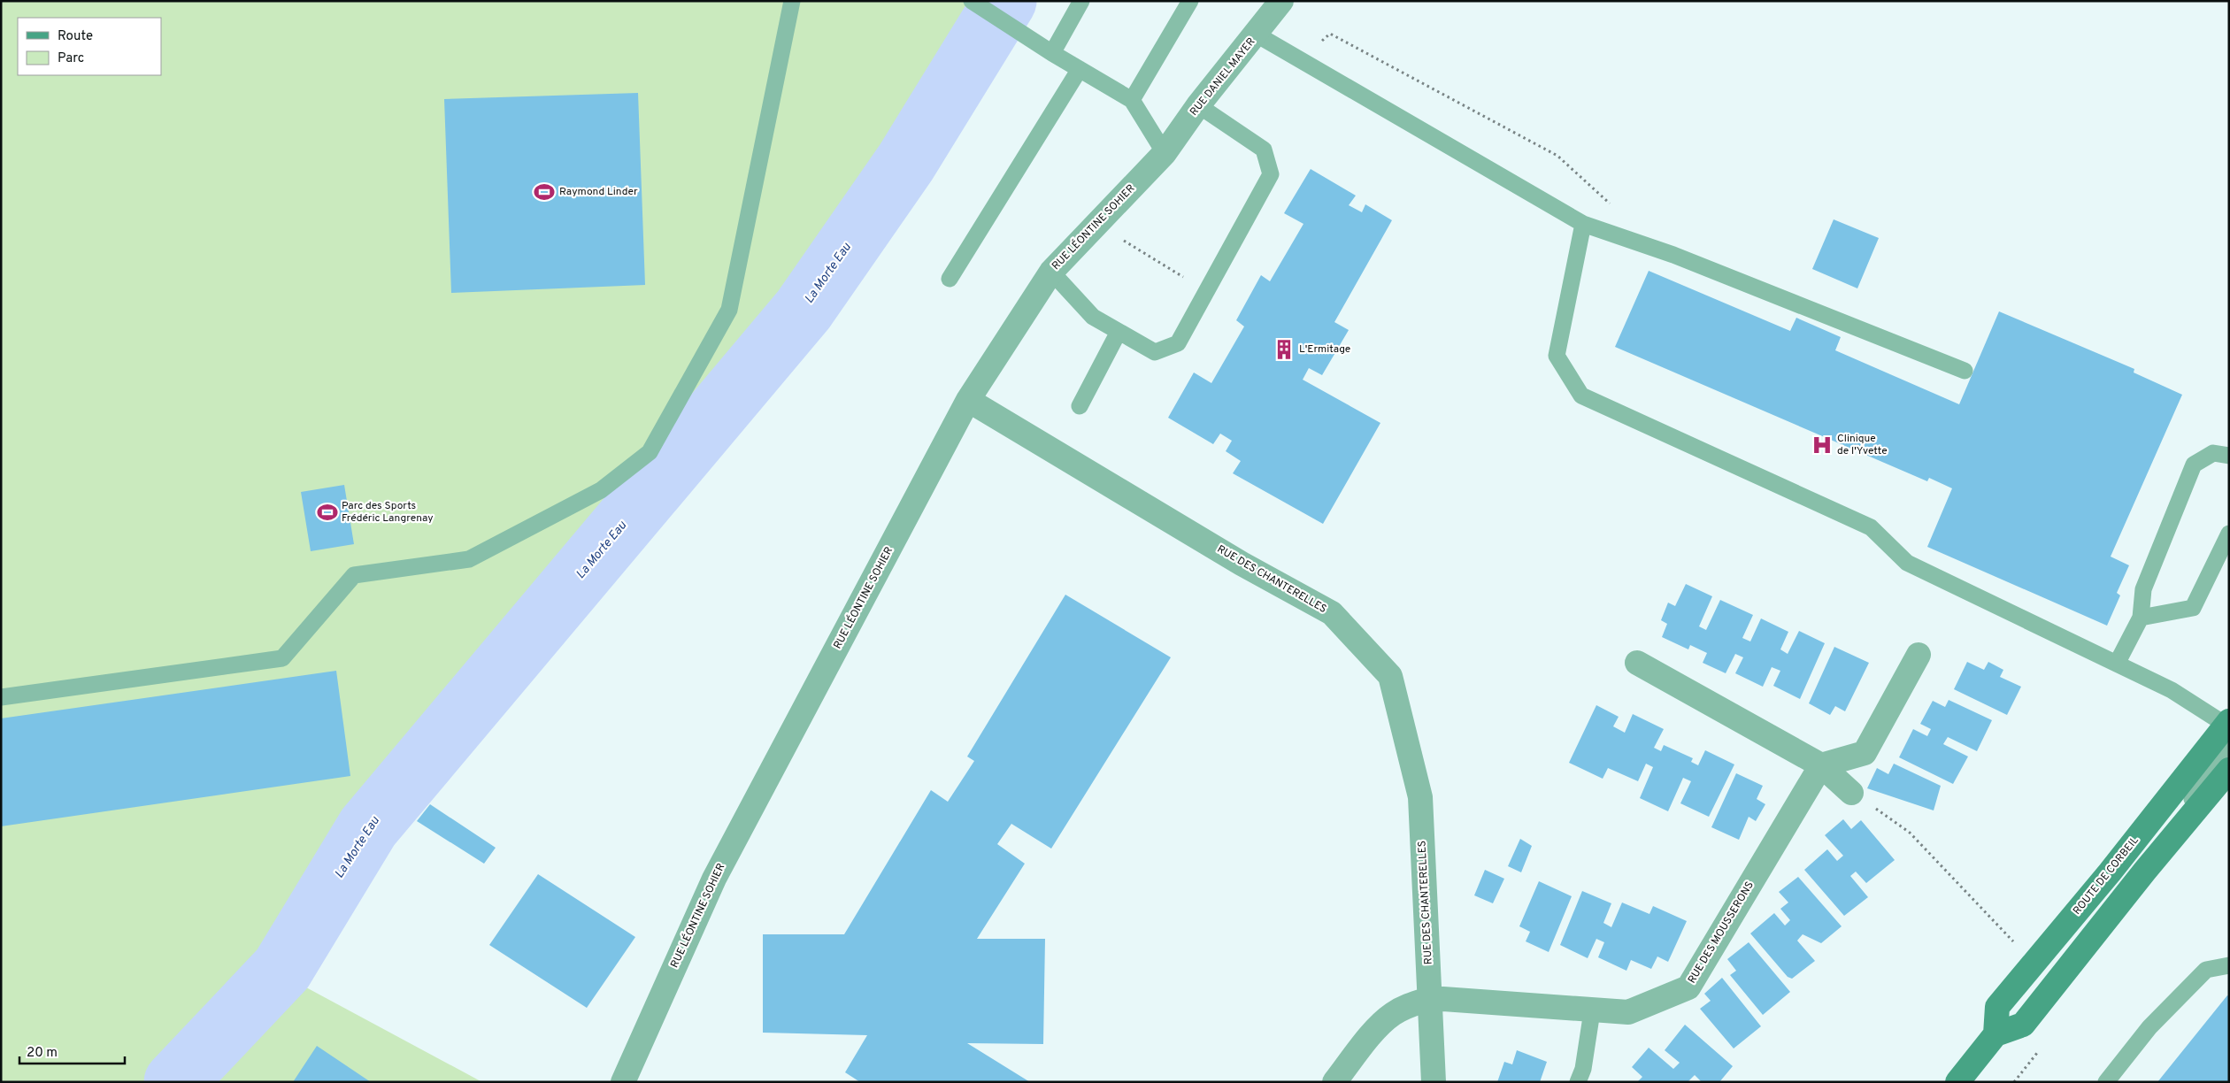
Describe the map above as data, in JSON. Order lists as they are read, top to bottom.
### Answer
{
  "streets": {
    "main road": ["ROUTE DE CORBEIL"],
    "street": [
      "RUE DANIEL MAYER",
      "RUE LÉONTINE SOHIER",
      "RUE DES CHANTERELLES",
      "RUE DES MOUSSERONS"
    ]
  },
  "crossings": [
    ["RUE DANIEL MAYER", "RUE LÉONTINE SOHIER"],
    ["RUE LÉONTINE SOHIER", "RUE DES CHANTERELLES"],
    ["RUE DES CHANTERELLES", "RUE DES MOUSSERONS"]
  ],
  "water": ["La Morte Eau"],
  "places": {
    "sports": ["Raymond Linder", "Parc des Sports Frédéric Langrenay"],
    "building": ["L'Ermitage"],
    "hospital": ["Clinique de l'Yvette"]
  },
  "legend": ["Route", "Parc"],
  "scale_bar": "20 m"
}
